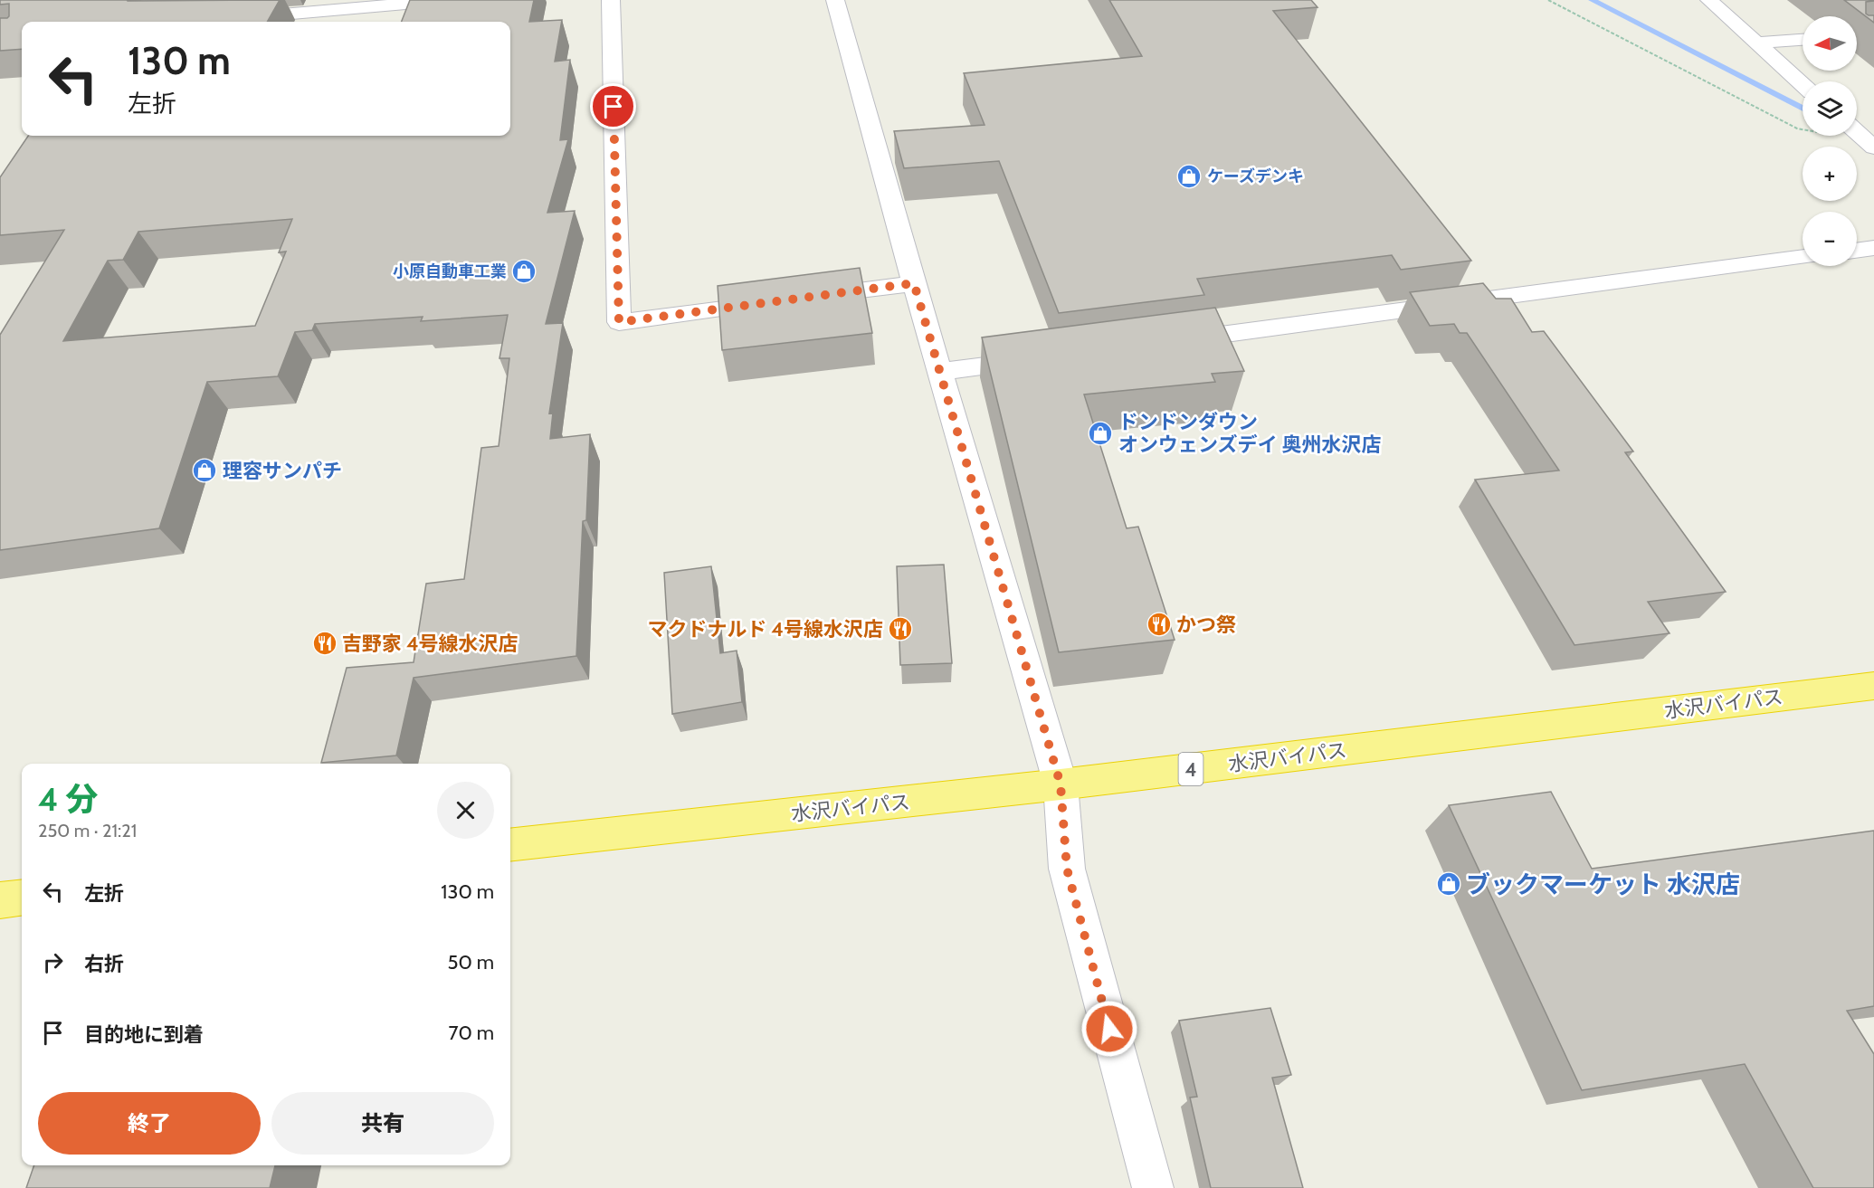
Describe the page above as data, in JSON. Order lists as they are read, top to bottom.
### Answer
{
  "streets": {
    "highway": ["水沢バイパス", "4"]
  },
  "places": {
    "shop": [
      "ケーズデンキ",
      "小原自動車工業",
      "ドンドンダウン オンウェンズデイ 奥州水沢店",
      "理容サンパチ",
      "ブックマーケット 水沢店"
    ],
    "restaurant": ["かつ祭", "マクドナルド 4号線水沢店", "吉野家 4号線水沢店"]
  },
  "north": "left",
  "page": {
    "map_buttons": ["+", "−"],
    "turn": ["130 m", "左折"],
    "heading": ["4 分", "250 m · 21:21"],
    "list": [
      {
        "name": "左折",
        "value": "130 m"
      },
      {
        "name": "右折",
        "value": "50 m"
      },
      {
        "name": "目的地に到着",
        "value": "70 m"
      }
    ],
    "buttons": ["終了", "共有"]
  }
}
